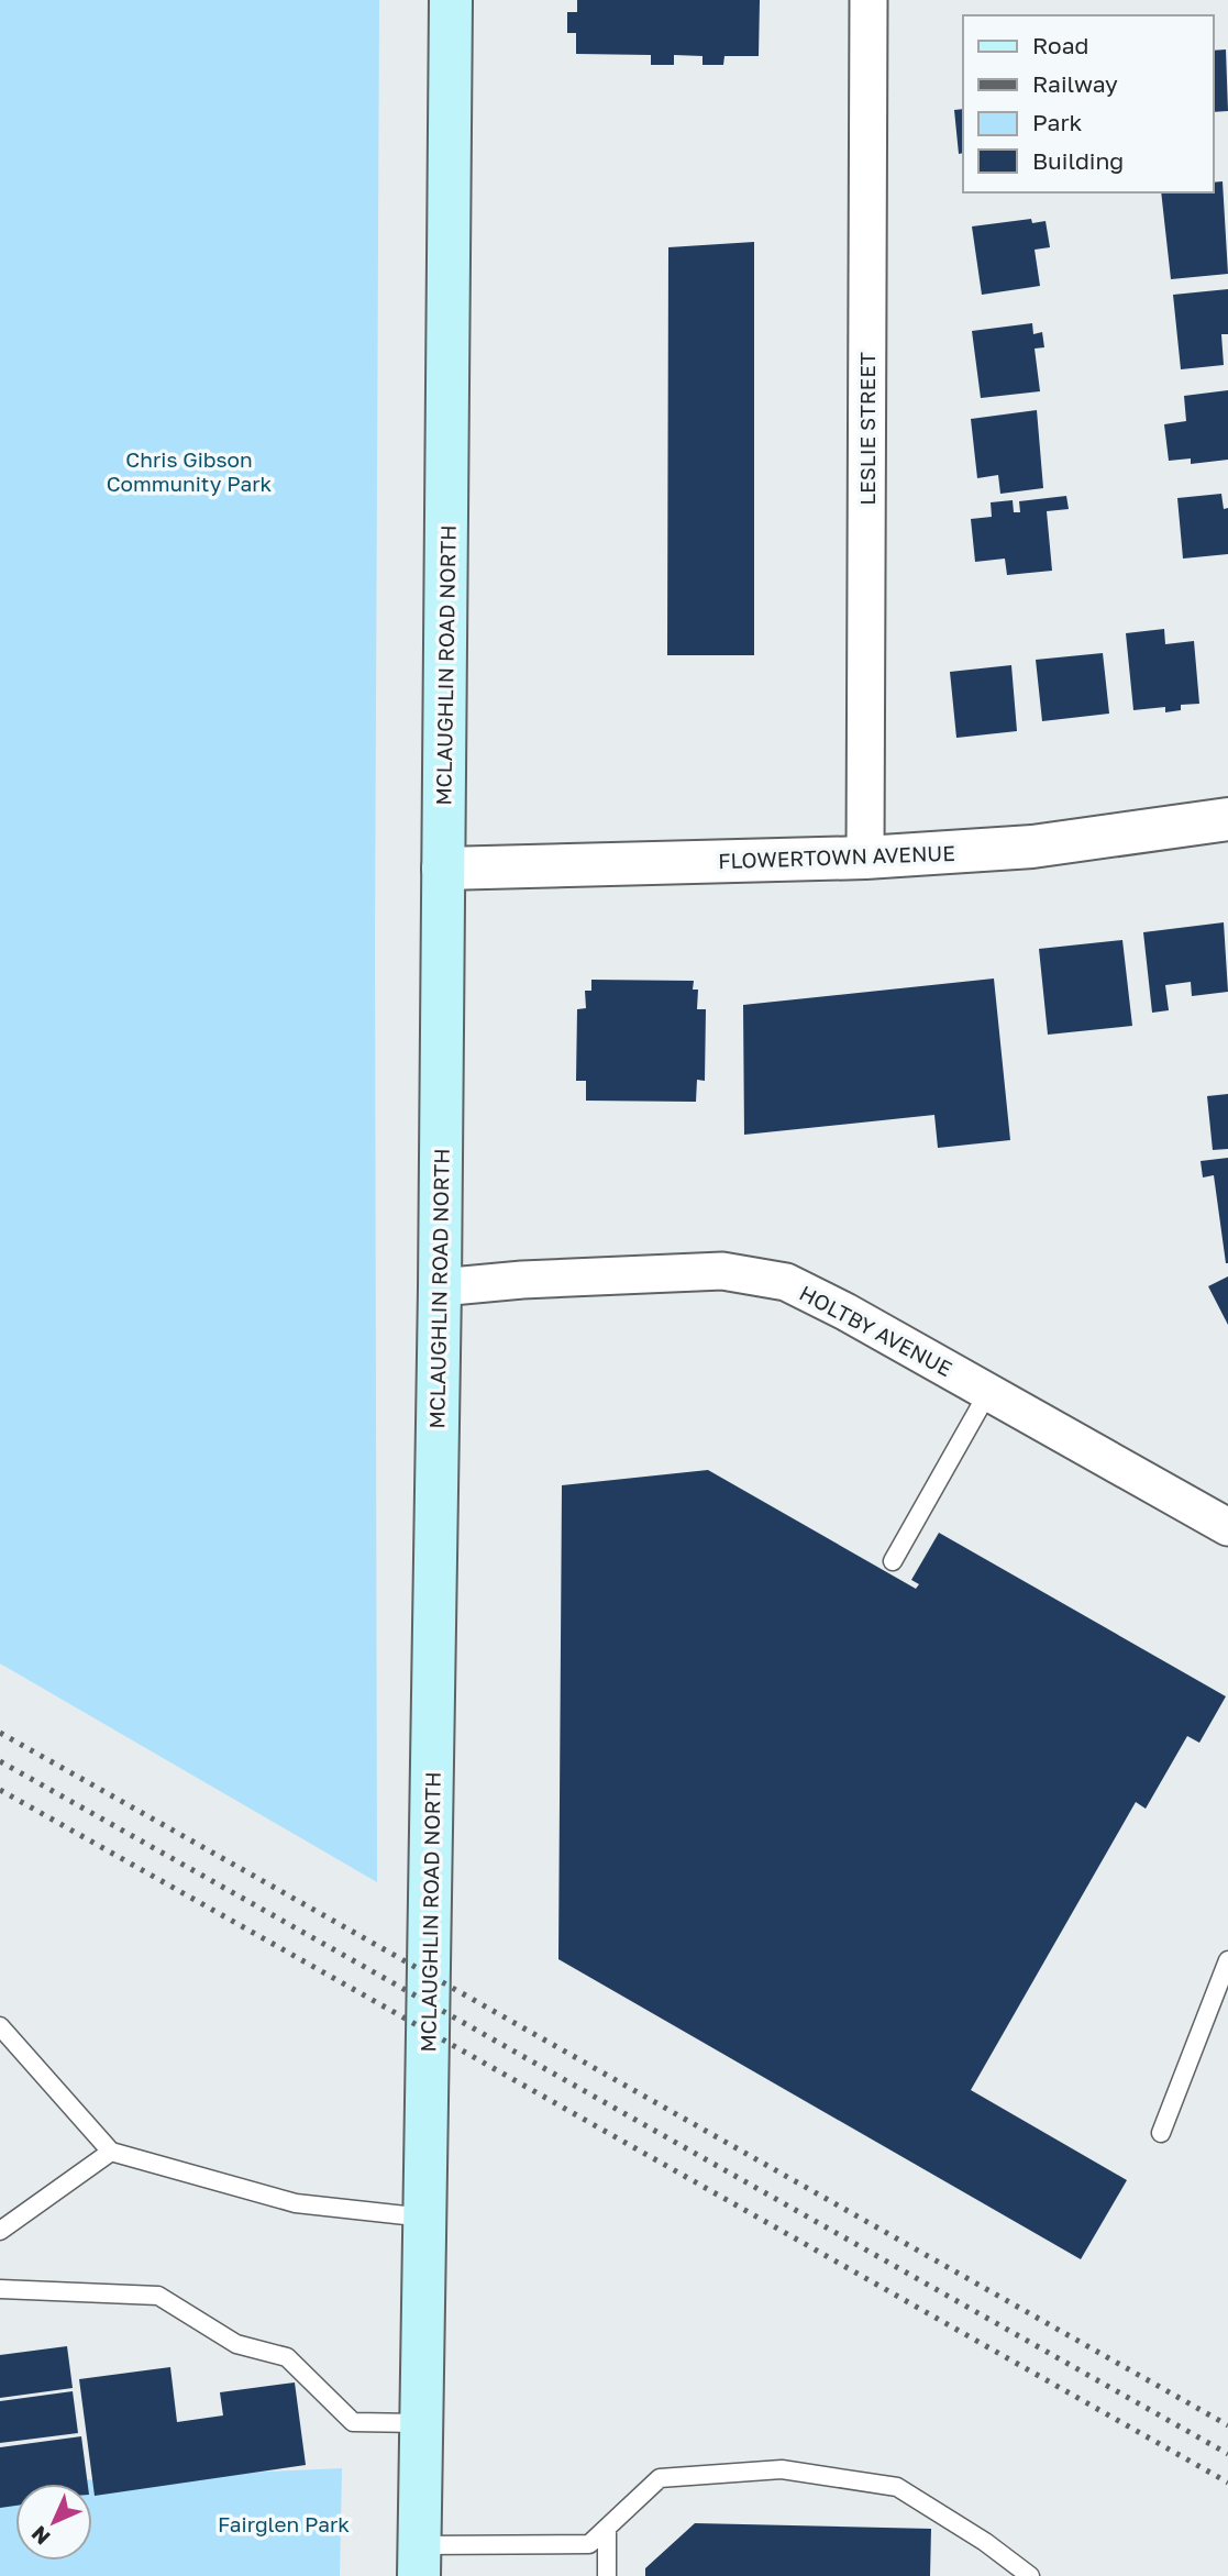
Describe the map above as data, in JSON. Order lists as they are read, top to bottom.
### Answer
{
  "streets": {
    "main road": ["MCLAUGHLIN ROAD NORTH"],
    "street": ["LESLIE STREET", "FLOWERTOWN AVENUE", "HOLTBY AVENUE"]
  },
  "crossings": [
    ["LESLIE STREET", "FLOWERTOWN AVENUE"],
    ["MCLAUGHLIN ROAD NORTH", "FLOWERTOWN AVENUE"],
    ["MCLAUGHLIN ROAD NORTH", "HOLTBY AVENUE"]
  ],
  "parks": ["Chris Gibson Community Park", "Fairglen Park"],
  "legend": [
    "Road",
    "Railway",
    "Park",
    "Building"
  ],
  "north": "bottom left"
}
